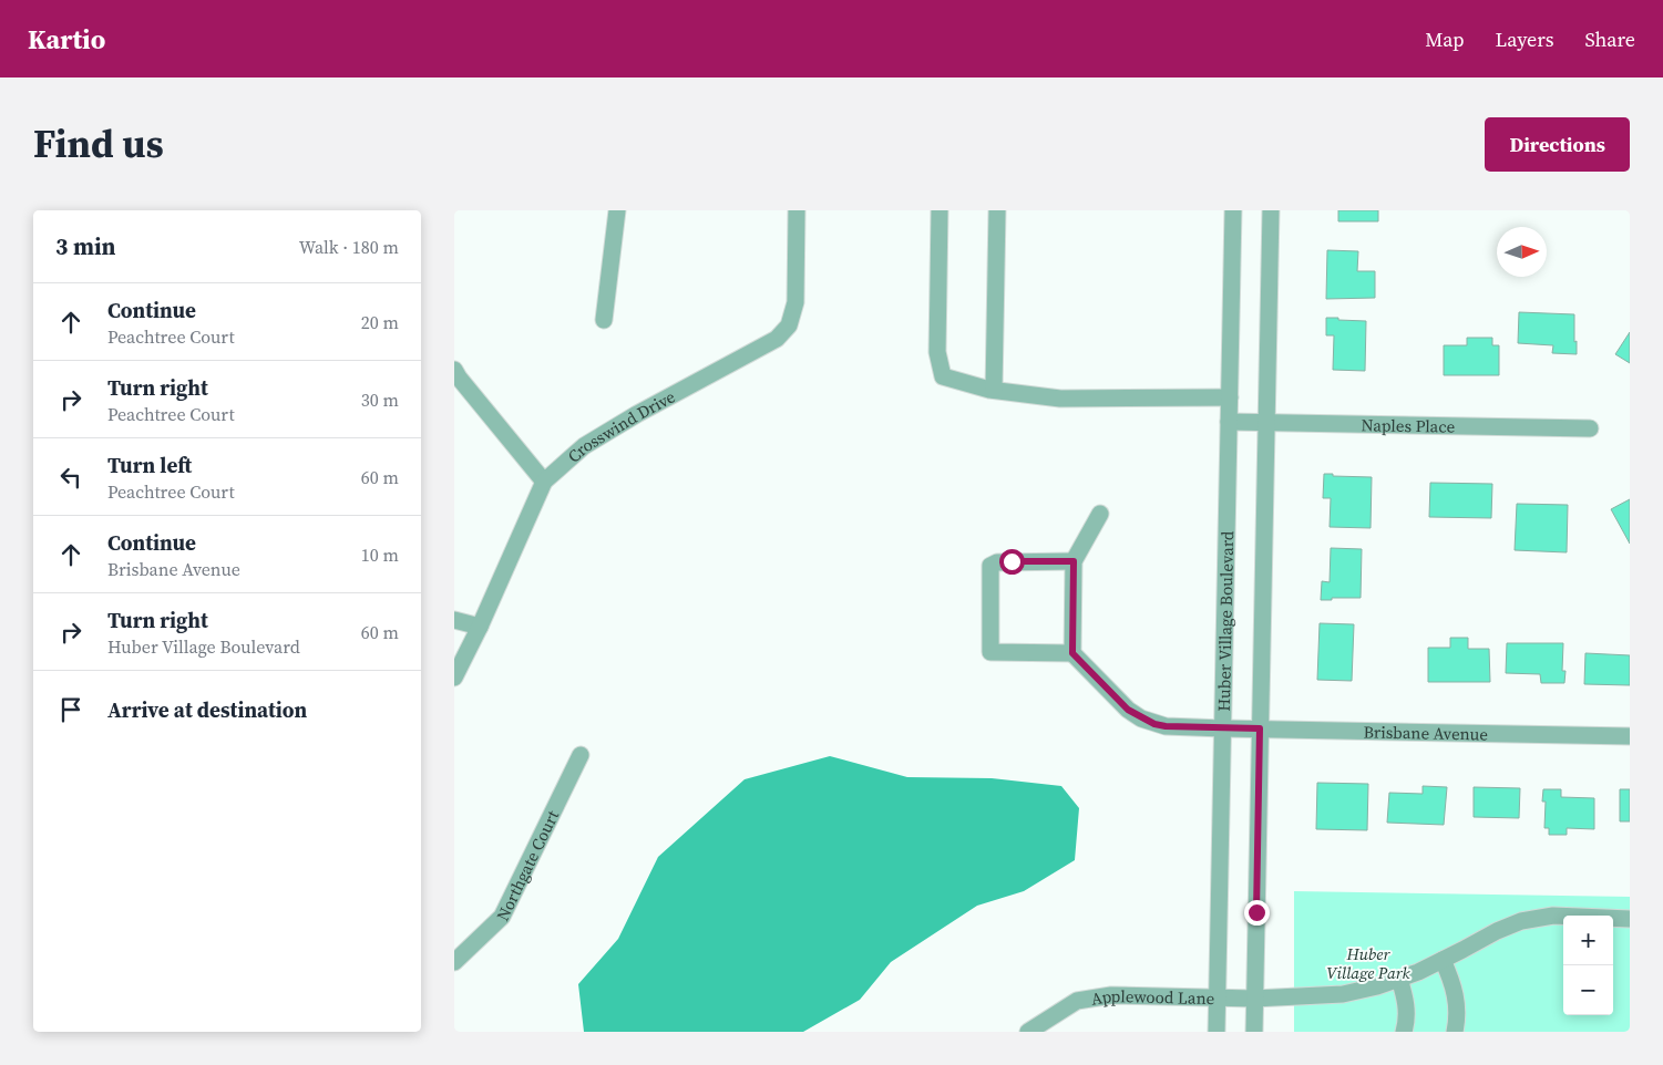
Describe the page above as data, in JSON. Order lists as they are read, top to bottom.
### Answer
{
  "streets": {
    "street": [
      "Naples Place",
      "Crosswind Drive",
      "Huber Village Boulevard",
      "Brisbane Avenue",
      "Northgate Court",
      "Applewood Lane"
    ]
  },
  "crossings": [
    ["Naples Place", "Huber Village Boulevard"],
    ["Huber Village Boulevard", "Brisbane Avenue"],
    ["Huber Village Boulevard", "Applewood Lane"]
  ],
  "parks": ["Huber Village Park"],
  "north": "right",
  "page": {
    "header": "Kartio",
    "nav": ["Map", "Layers", "Share"],
    "title": "Find us",
    "buttons": "Directions",
    "heading": ["3 min", "Walk · 180 m"],
    "list": [
      ["Continue", "Peachtree Court", "20 m"],
      ["Turn right", "Peachtree Court", "30 m"],
      ["Turn left", "Peachtree Court", "60 m"],
      ["Continue", "Brisbane Avenue", "10 m"],
      ["Turn right", "Huber Village Boulevard", "60 m"],
      "Arrive at destination"
    ],
    "map_buttons": ["+", "−"]
  }
}
